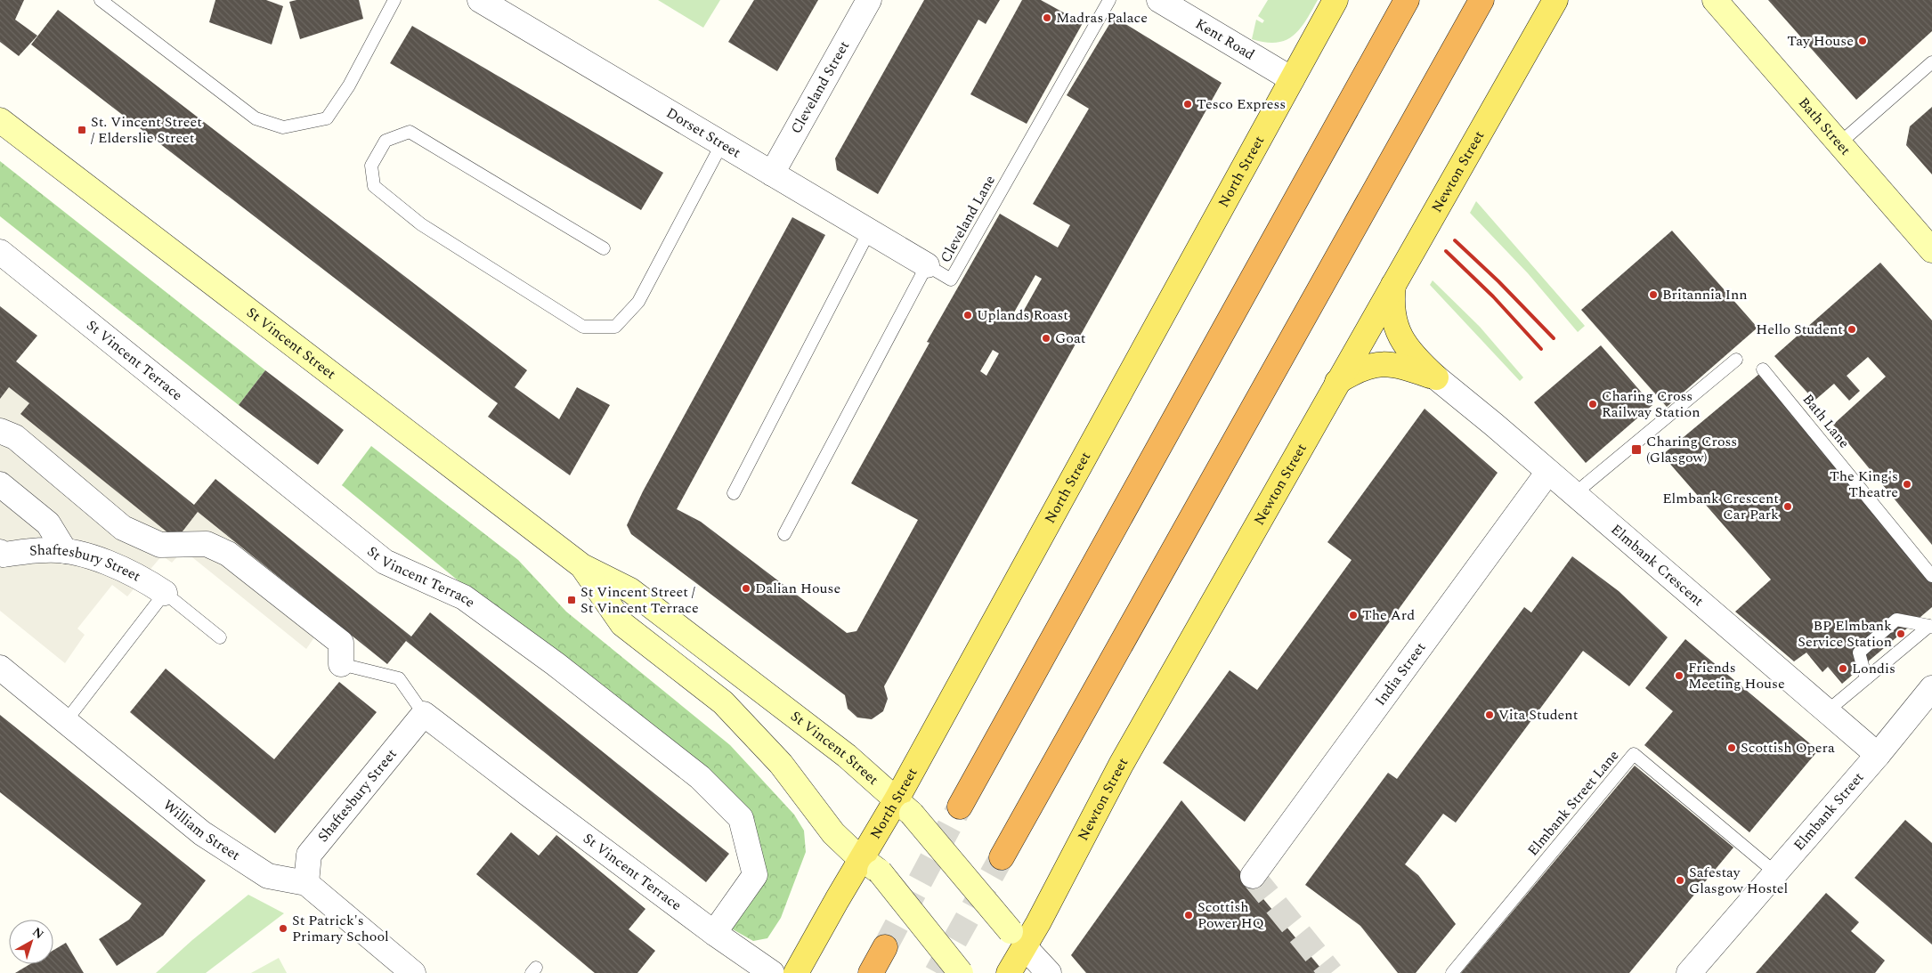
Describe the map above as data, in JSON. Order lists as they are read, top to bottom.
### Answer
{
  "streets": {
    "main road": ["Newton Street", "North Street"],
    "street": [
      "Kent Road",
      "Cleveland Street",
      "Bath Street",
      "Dorset Street",
      "St Vincent Street",
      "St Vincent Terrace",
      "Elmbank Crescent",
      "Shaftesbury Street",
      "India Street",
      "Elmbank Street",
      "William Street"
    ],
    "lane": ["Cleveland Lane", "Bath Lane", "Elmbank Street Lane"]
  },
  "crossings": [
    ["Kent Road", "North Street"],
    ["Cleveland Street", "Dorset Street"],
    ["Dorset Street", "Cleveland Lane"],
    ["Newton Street", "St Vincent Street"],
    ["North Street", "St Vincent Street"],
    ["St Vincent Terrace", "Shaftesbury Street"],
    ["Elmbank Crescent", "India Street"],
    ["Elmbank Crescent", "Elmbank Street"],
    ["Shaftesbury Street", "William Street"],
    ["Elmbank Street Lane", "Elmbank Street"]
  ],
  "places": {
    "other": [
      "Madras Palace",
      "Tay House",
      "Tesco Express",
      "Britannia Inn",
      "Uplands Roast",
      "Hello Student",
      "Goat",
      "Charing Cross Railway Station",
      "The King's Theatre",
      "Elmbank Crescent Car Park",
      "Dalian House",
      "The Ard",
      "BP Elmbank Service Station",
      "Londis",
      "Friends Meeting House",
      "Vita Student",
      "Scottish Opera",
      "Safestay Glasgow Hostel",
      "Scottish Power HQ",
      "St Patrick's Primary School"
    ],
    "transit": ["St. Vincent Street / Elderslie Street", "Charing Cross (Glasgow)", "St Vincent Street / St Vincent Terrace"]
  },
  "north": "top right"
}
